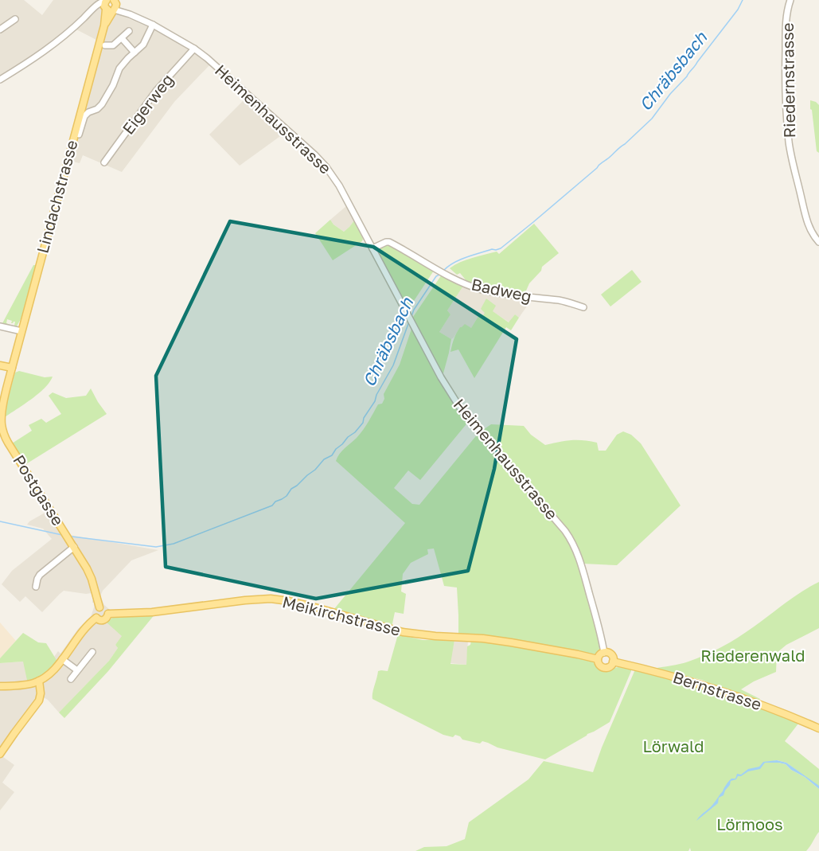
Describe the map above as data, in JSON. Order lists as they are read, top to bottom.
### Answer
{
  "streets": {
    "main road": [
      "Lindachstrasse",
      "Postgasse",
      "Meikirchstrasse",
      "Bernstrasse"
    ],
    "street": [
      "Riedernstrasse",
      "Eigerweg",
      "Heimenhausstrasse",
      "Badweg"
    ]
  },
  "crossings": [
    ["Eigerweg", "Heimenhausstrasse"],
    ["Heimenhausstrasse", "Lindachstrasse"],
    ["Heimenhausstrasse", "Badweg"],
    ["Heimenhausstrasse", "Meikirchstrasse"],
    ["Heimenhausstrasse", "Bernstrasse"],
    ["Lindachstrasse", "Postgasse"],
    ["Postgasse", "Meikirchstrasse"],
    ["Meikirchstrasse", "Bernstrasse"]
  ],
  "water": ["Chräbsbach"],
  "parks": ["Riederenwald", "Lörwald", "Lörmoos"]
}
